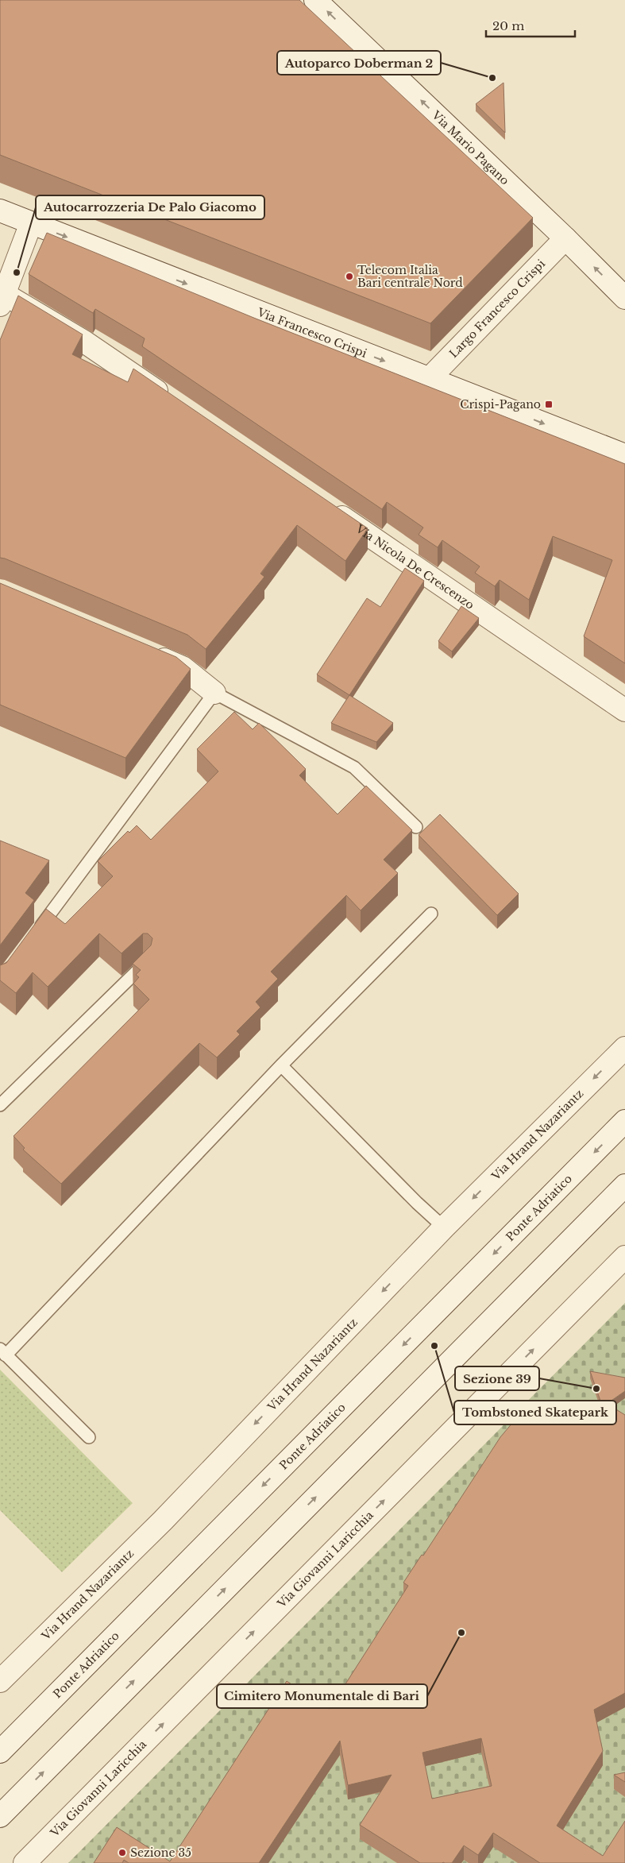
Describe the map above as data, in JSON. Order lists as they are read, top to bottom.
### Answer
{
  "streets": {
    "main road": [
      "Via Mario Pagano",
      "Largo Francesco Crispi",
      "Via Francesco Crispi",
      "Via Nicola De Crescenzo",
      "Via Hrand Nazariantz",
      "Ponte Adriatico",
      "Via Giovanni Laricchia"
    ]
  },
  "crossings": [
    ["Via Mario Pagano", "Largo Francesco Crispi"],
    ["Largo Francesco Crispi", "Via Francesco Crispi"]
  ],
  "one_way": ["Via Mario Pagano"],
  "places": {
    "other": [
      "Autoparco Doberman 2",
      "Autocarrozzeria De Palo Giacomo",
      "Telecom Italia Bari centrale Nord",
      "Tombstoned Skatepark",
      "Sezione 39",
      "Cimitero Monumentale di Bari",
      "Sezione 35"
    ],
    "transit": ["Crispi-Pagano"]
  },
  "scale_bar": "20 m"
}
